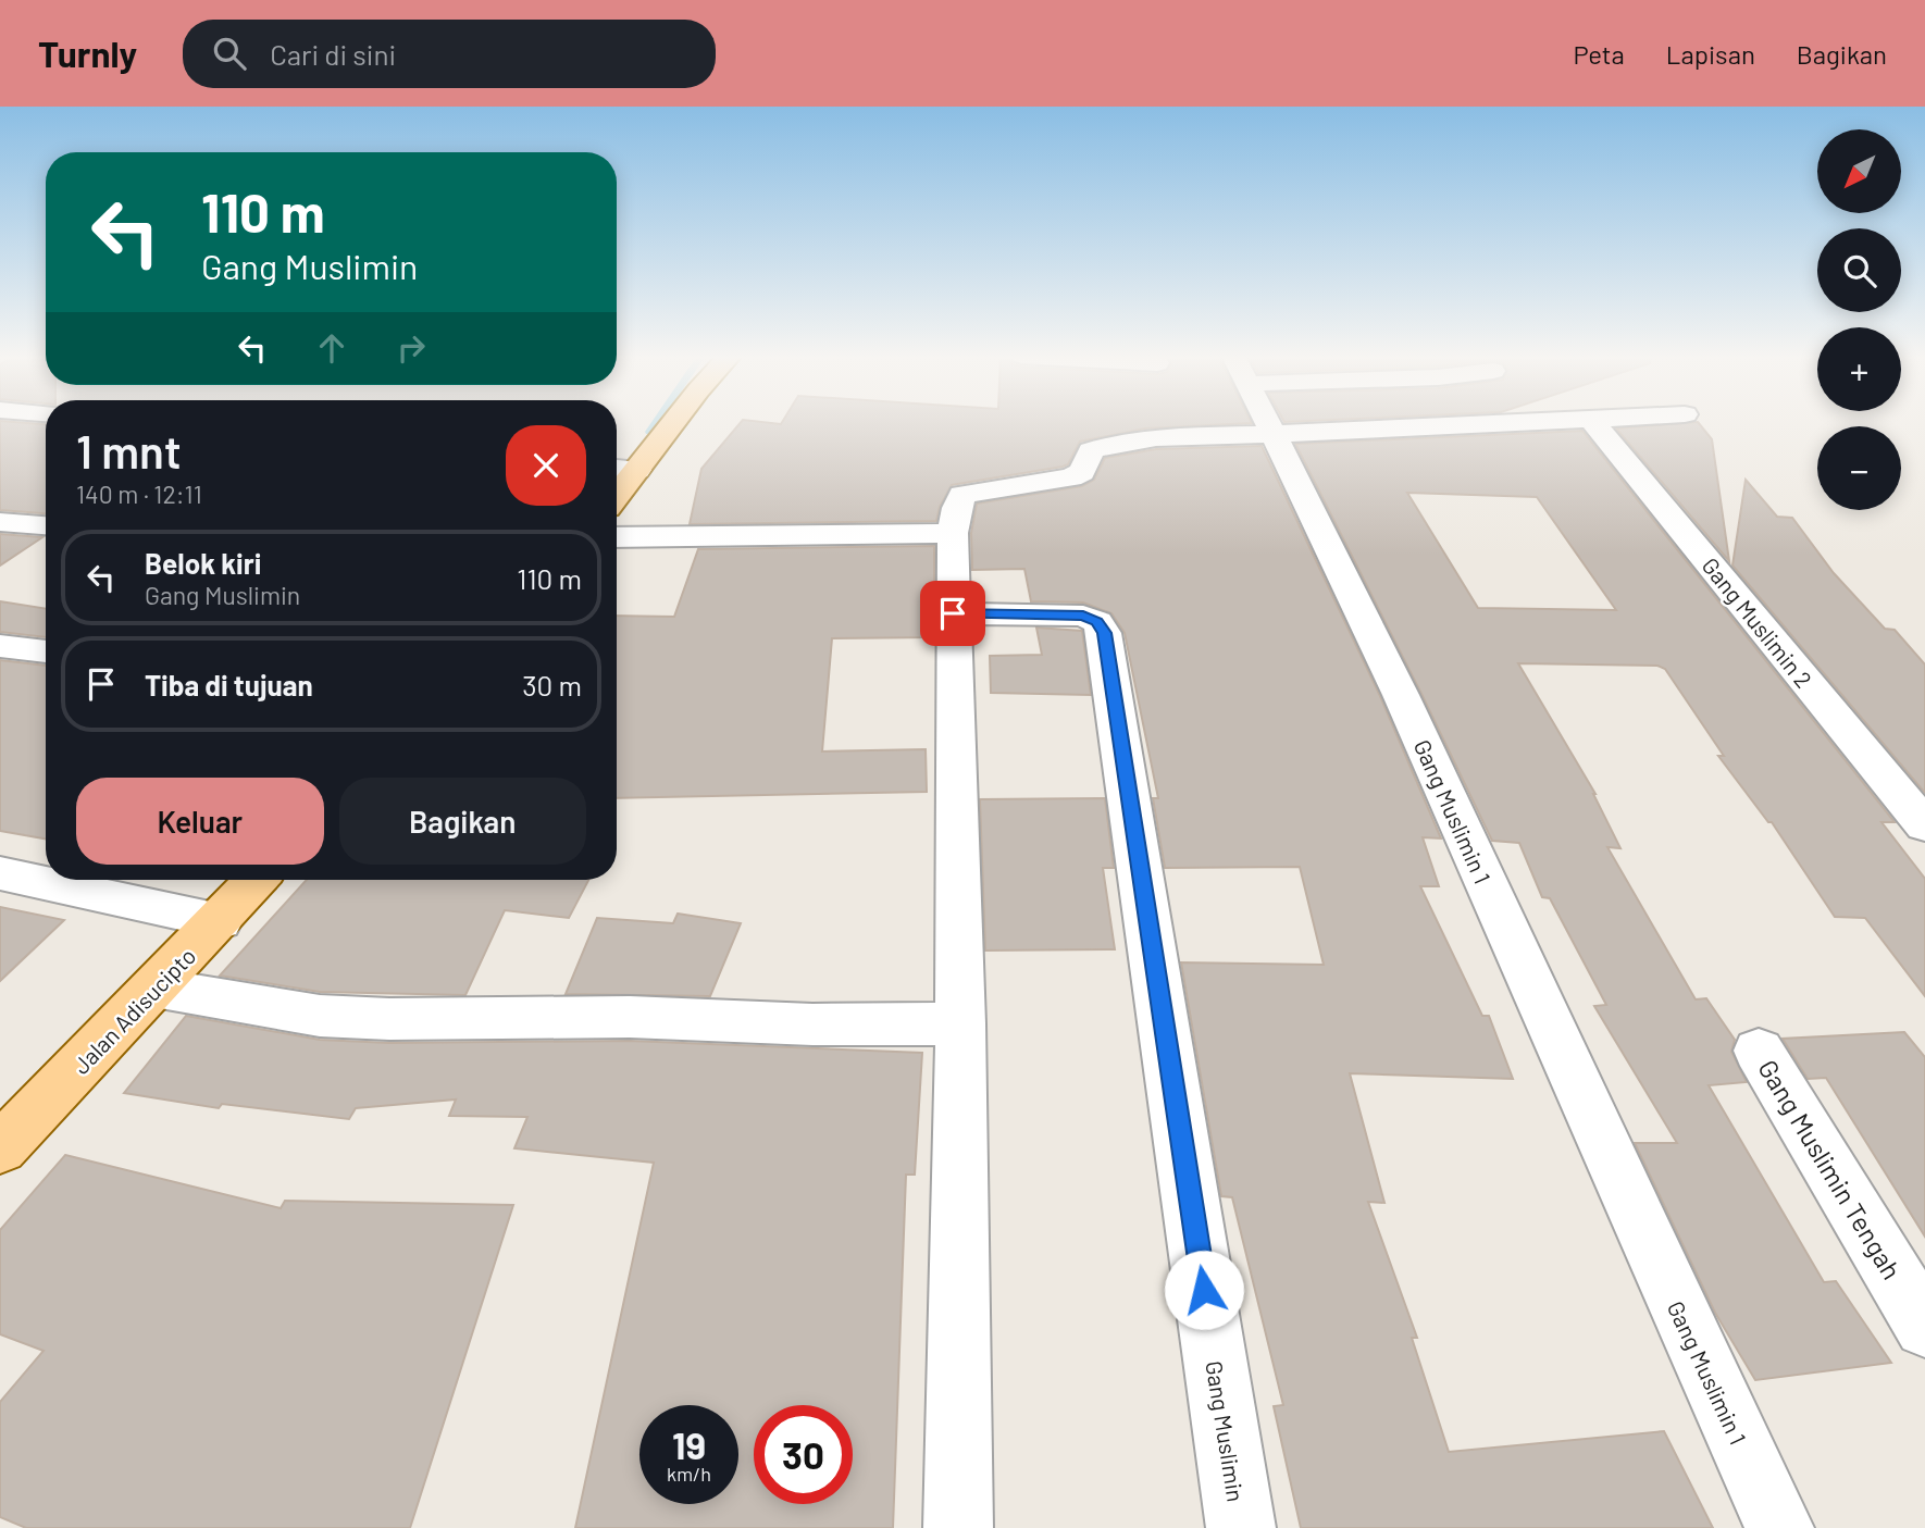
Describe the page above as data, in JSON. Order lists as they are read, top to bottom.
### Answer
{
  "streets": {
    "main road": ["Jalan Adisucipto"],
    "street": [
      "Gang Muslimin 2",
      "Gang Muslimin 1",
      "Gang Muslimin Tengah",
      "Gang Muslimin"
    ]
  },
  "north": "bottom left",
  "page": {
    "header": "Turnly",
    "search": "Cari di sini",
    "nav": ["Peta", "Lapisan", "Bagikan"],
    "map_buttons": ["+", "−"],
    "turn": ["110 m", "Gang Muslimin"],
    "heading": ["1 mnt", "140 m · 12:11"],
    "list": [
      {
        "name": "Belok kiri",
        "note": "Gang Muslimin",
        "value": "110 m"
      },
      {
        "name": "Tiba di tujuan",
        "value": "30 m"
      }
    ],
    "buttons": ["Keluar", "Bagikan"],
    "speed": "19 km/h",
    "limit": "30"
  }
}
